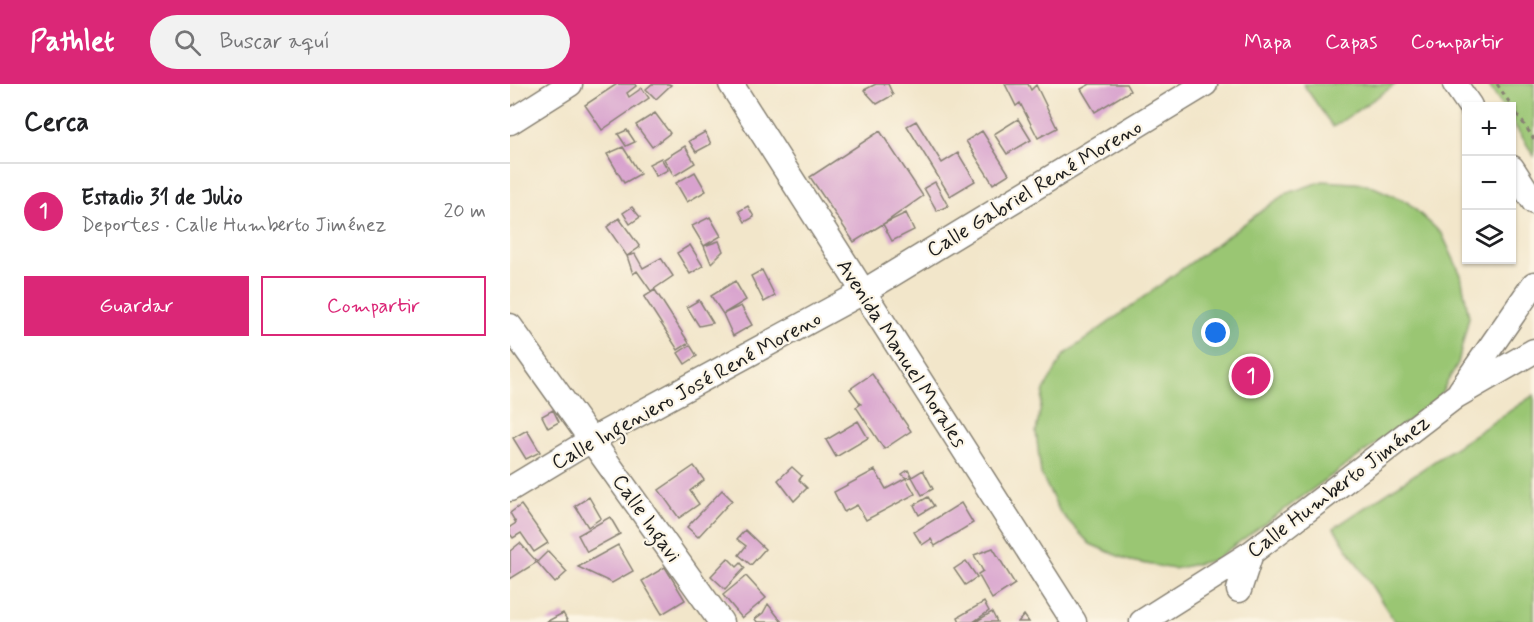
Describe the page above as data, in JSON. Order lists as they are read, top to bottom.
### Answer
{
  "streets": {
    "street": [
      "Calle Gabriel René Moreno",
      "Avenida Manuel Morales",
      "Calle Ingeniero José René Moreno",
      "Calle Humberto Jiménez",
      "Calle Ingavi"
    ]
  },
  "crossings": [
    ["Calle Gabriel René Moreno", "Avenida Manuel Morales"],
    ["Calle Gabriel René Moreno", "Calle Ingeniero José René Moreno"],
    ["Avenida Manuel Morales", "Calle Ingeniero José René Moreno"],
    ["Calle Ingeniero José René Moreno", "Calle Ingavi"]
  ],
  "page": {
    "header": "Pathlet",
    "search": "Buscar aquí",
    "nav": ["Mapa", "Capas", "Compartir"],
    "heading": "Cerca",
    "map_buttons": ["+", "−"],
    "list": [
      {
        "mark": "1",
        "name": "Estadio 31 de Julio",
        "note": "Deportes · Calle Humberto Jiménez",
        "value": "20 m"
      }
    ],
    "buttons": ["Guardar", "Compartir"],
    "pins": "1"
  }
}
